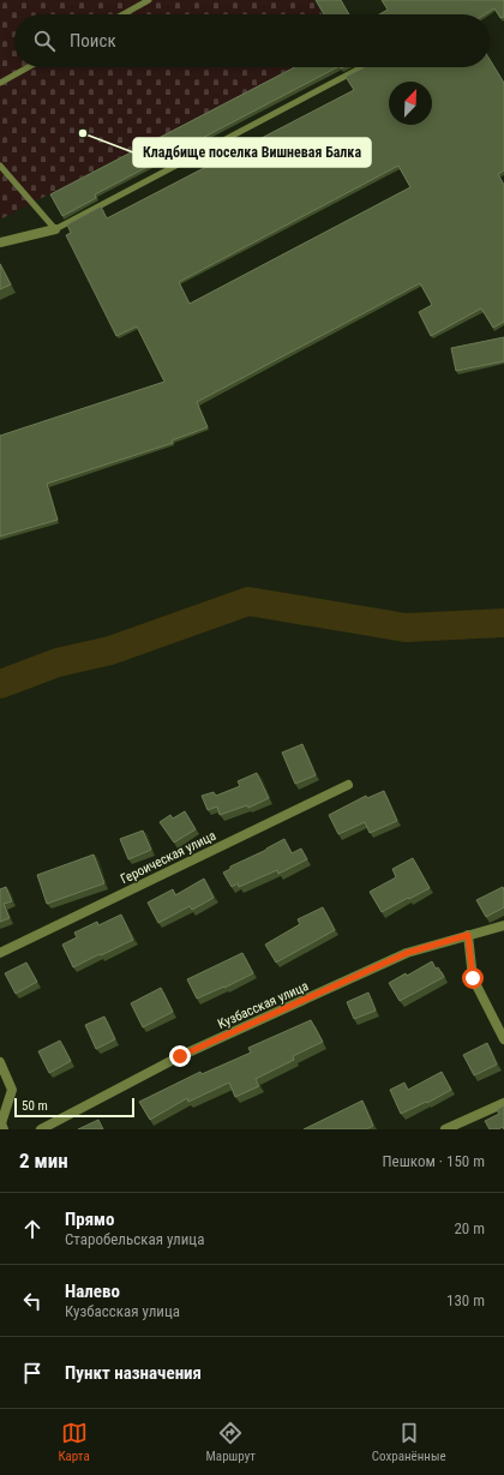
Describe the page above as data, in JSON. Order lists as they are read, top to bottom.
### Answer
{
  "streets": {
    "street": ["Героическая улица", "Кузбасская улица"]
  },
  "places": ["Кладбище поселка Вишневая Балка"],
  "scale_bar": "50 m",
  "north": "top right",
  "page": {
    "search": "Поиск",
    "scale": "50 m",
    "heading": ["2 мин", "Пешком · 150 m"],
    "list": [
      ["Прямо", "Старобельская улица", "20 m"],
      ["Налево", "Кузбасская улица", "130 m"],
      "Пункт назначения"
    ],
    "nav": ["Карта", "Маршрут", "Сохранённые"]
  }
}
